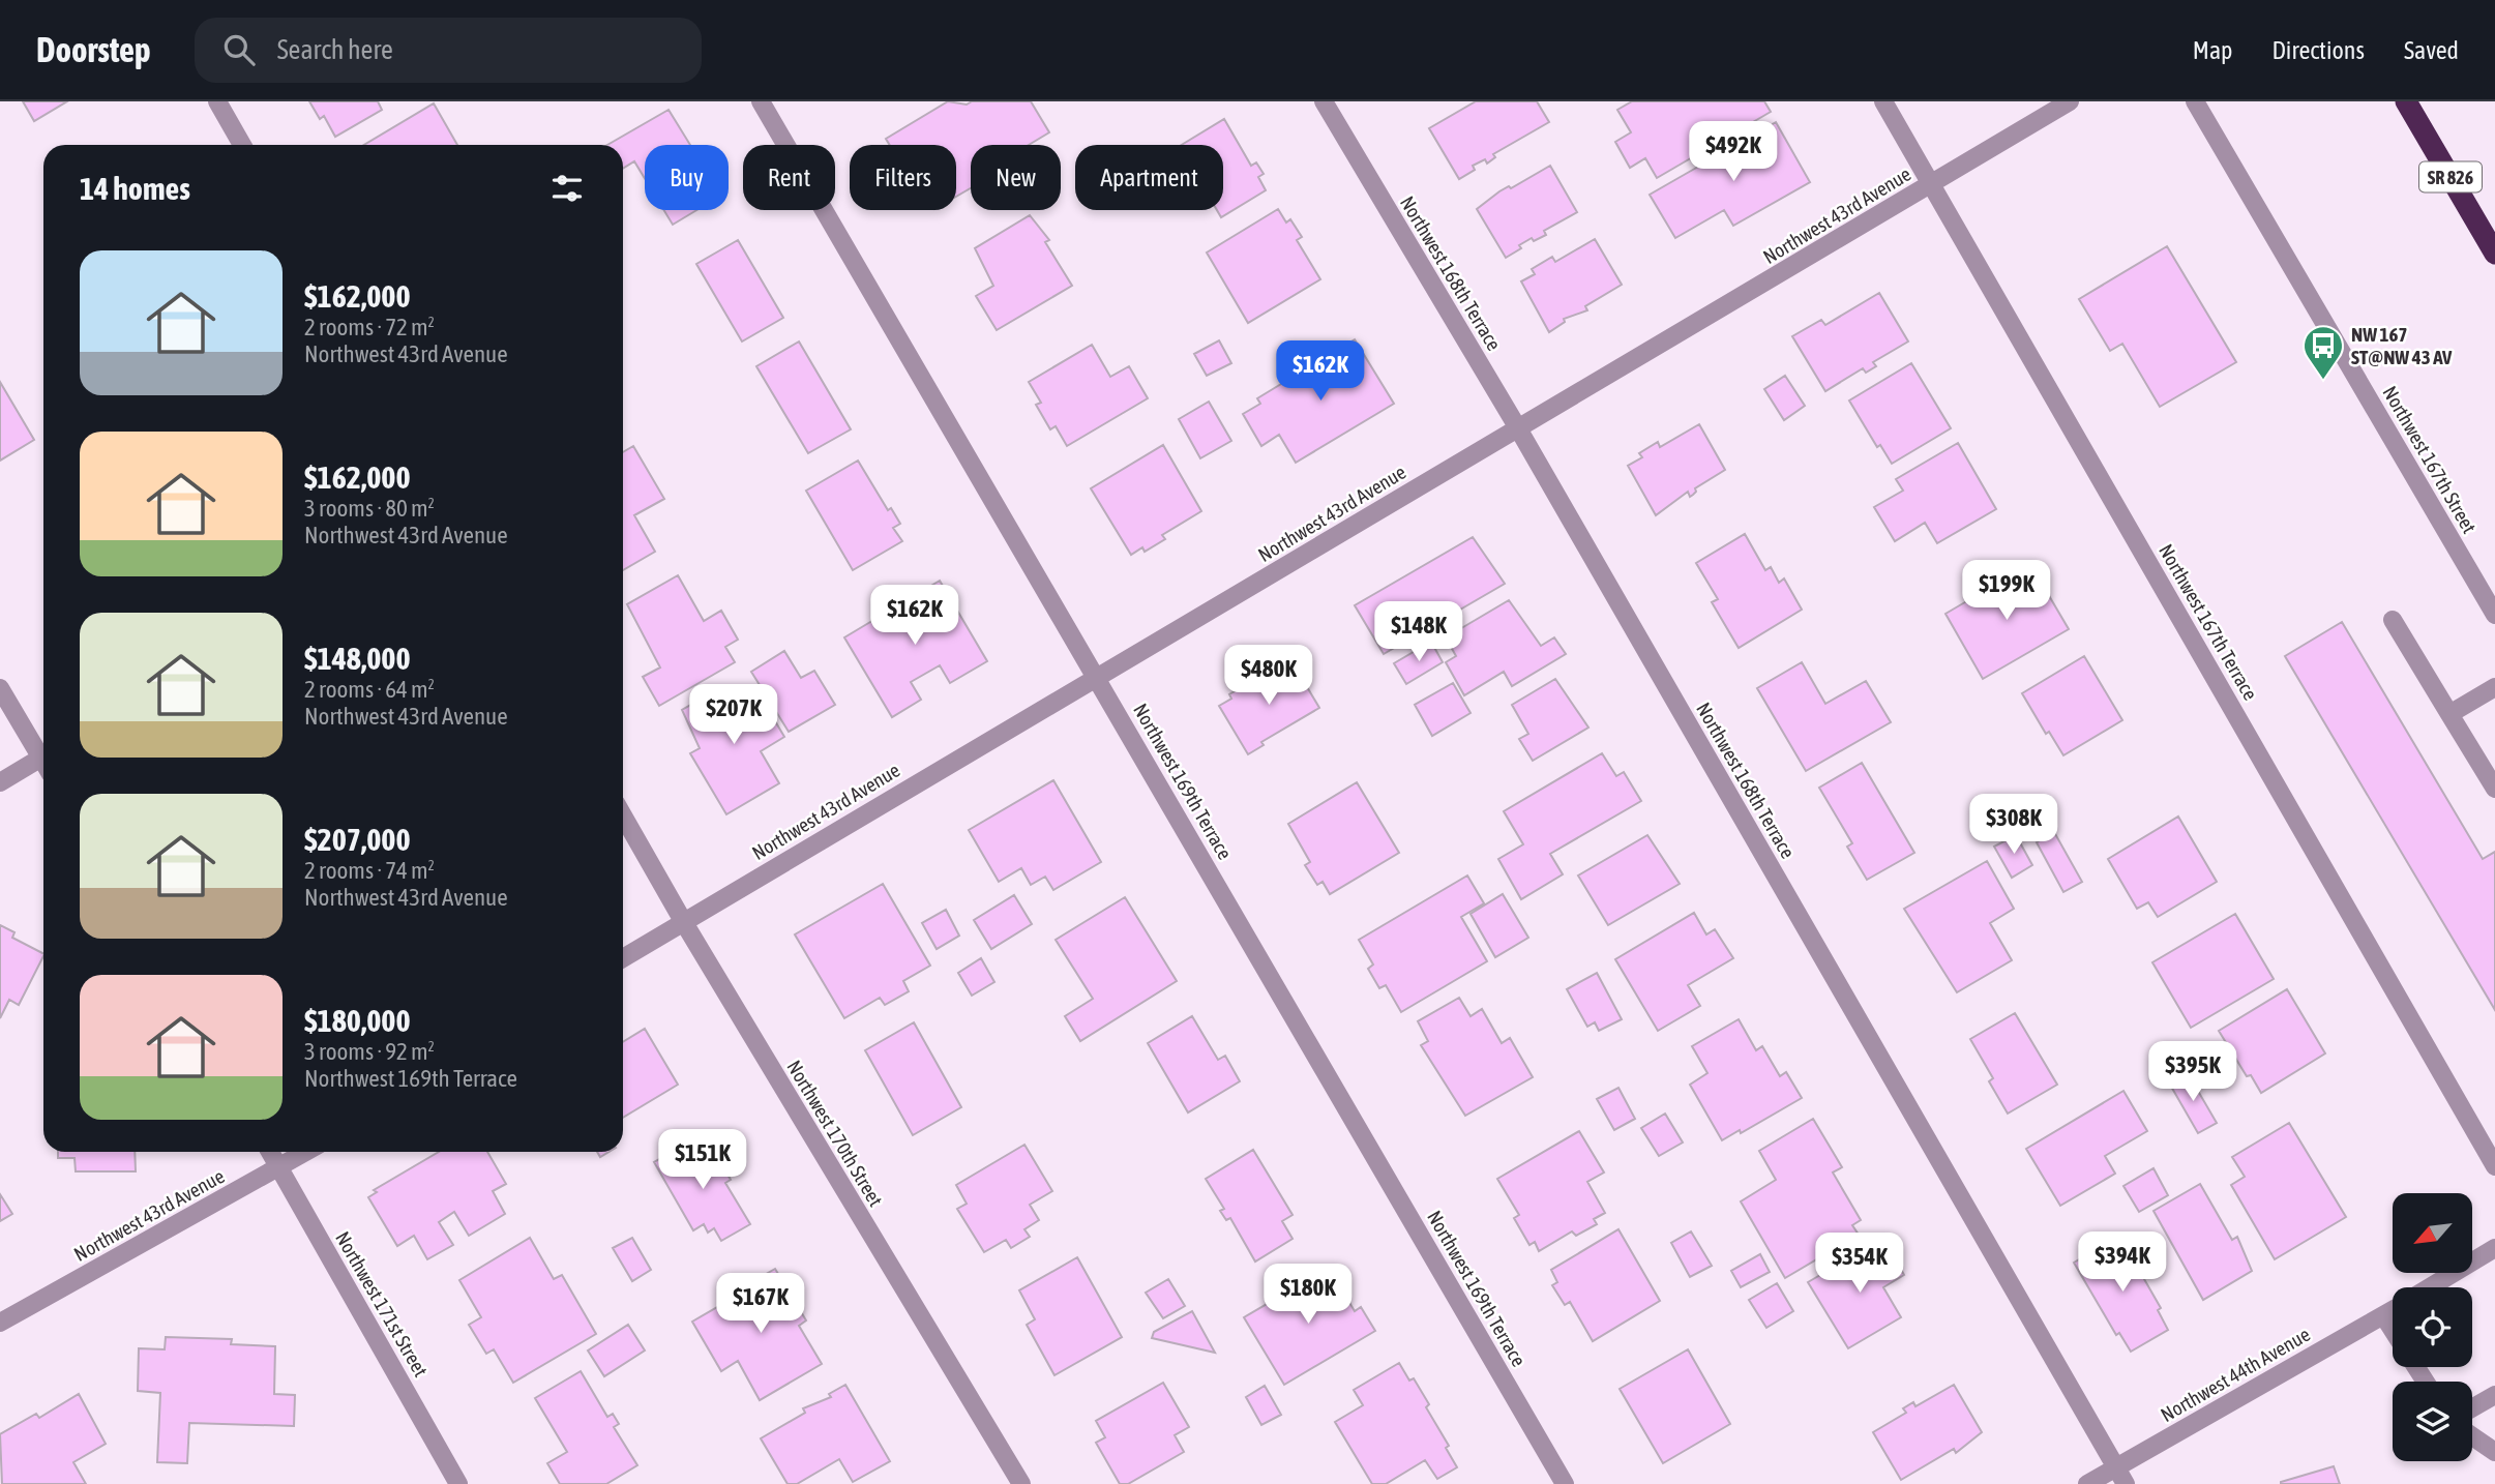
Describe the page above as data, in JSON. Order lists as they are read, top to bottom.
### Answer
{
  "streets": {
    "highway": ["SR 826"],
    "street": [
      "Northwest 43rd Avenue",
      "Northwest 168th Terrace",
      "Northwest 167th Street",
      "Northwest 167th Terrace",
      "Northwest 169th Terrace",
      "Northwest 170th Street",
      "Northwest 171st Street",
      "Northwest 44th Avenue"
    ]
  },
  "crossings": [
    ["Northwest 43rd Avenue", "Northwest 168th Terrace"],
    ["Northwest 43rd Avenue", "Northwest 167th Terrace"],
    ["Northwest 43rd Avenue", "Northwest 169th Terrace"],
    ["Northwest 43rd Avenue", "Northwest 170th Street"],
    ["Northwest 43rd Avenue", "Northwest 171st Street"],
    ["Northwest 168th Terrace", "Northwest 44th Avenue"]
  ],
  "places": {
    "bus stop": ["NW 167 ST@NW 43 AV"]
  },
  "north": "bottom left",
  "page": {
    "header": "Doorstep",
    "search": "Search here",
    "nav": ["Map", "Directions", "Saved"],
    "price": [
      "$492K",
      "$162K",
      "$199K",
      "$162K",
      "$148K",
      "$480K",
      "$207K",
      "$308K",
      "$395K",
      "$151K",
      "$394K",
      "$354K",
      "$180K",
      "$167K"
    ],
    "chip": [
      "Buy",
      "Rent",
      "Filters",
      "New",
      "Apartment"
    ],
    "heading": "14 homes",
    "list": [
      {
        "name": "$162,000",
        "note": "2 rooms · 72 m² · Northwest 43rd Avenue"
      },
      {
        "name": "$162,000",
        "note": "3 rooms · 80 m² · Northwest 43rd Avenue"
      },
      {
        "name": "$148,000",
        "note": "2 rooms · 64 m² · Northwest 43rd Avenue"
      },
      {
        "name": "$207,000",
        "note": "2 rooms · 74 m² · Northwest 43rd Avenue"
      },
      {
        "name": "$180,000",
        "note": "3 rooms · 92 m² · Northwest 169th Terrace"
      }
    ]
  }
}
